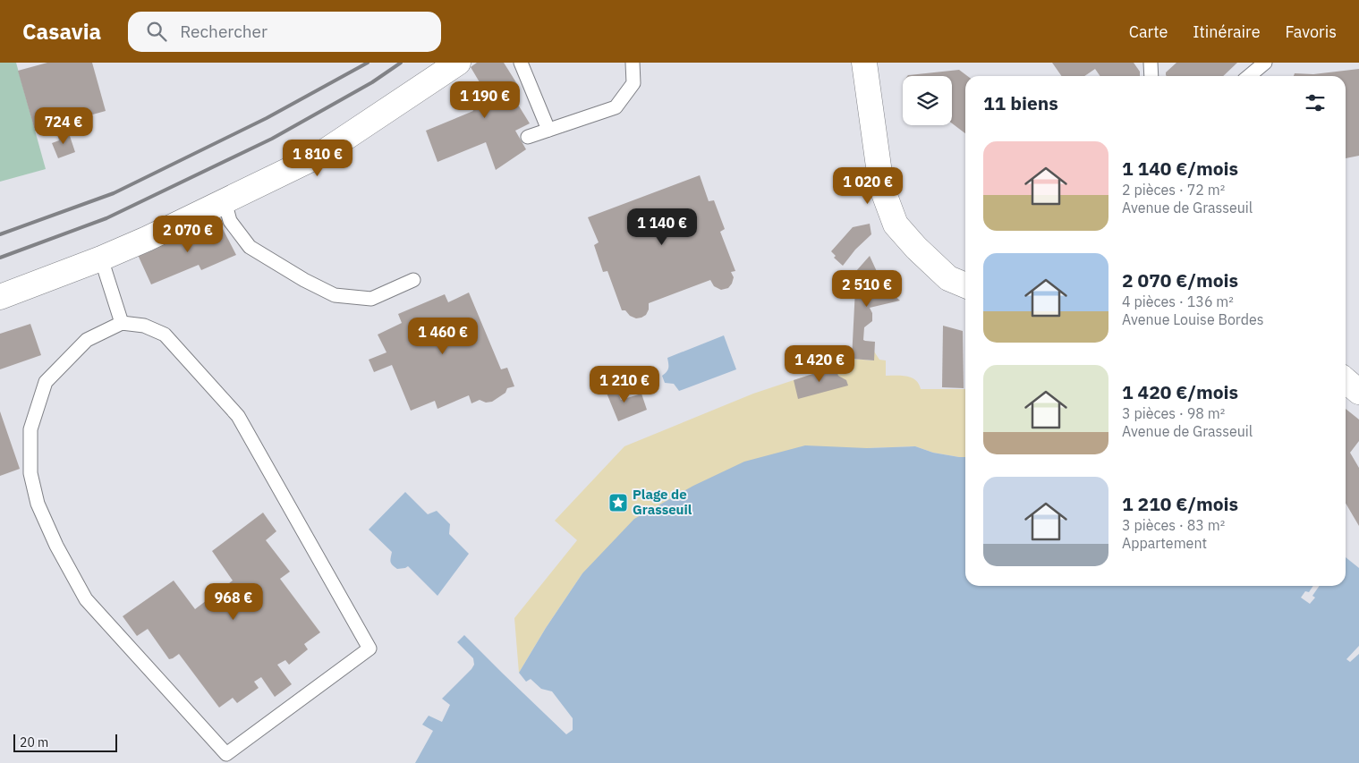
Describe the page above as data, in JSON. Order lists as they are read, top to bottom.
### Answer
{
  "places": {
    "place": ["Plage de Grasseuil"]
  },
  "scale_bar": "20 m",
  "page": {
    "header": "Casavia",
    "search": "Rechercher",
    "nav": ["Carte", "Itinéraire", "Favoris"],
    "heading": "11 biens",
    "price": [
      "1 190 €",
      "724 €",
      "1 810 €",
      "1 020 €",
      "1 140 €",
      "2 070 €",
      "2 510 €",
      "1 460 €",
      "1 420 €",
      "1 210 €",
      "968 €"
    ],
    "list": [
      {
        "name": "1 140 €/mois",
        "note": "2 pièces · 72 m² · Avenue de Grasseuil"
      },
      {
        "name": "2 070 €/mois",
        "note": "4 pièces · 136 m² · Avenue Louise Bordes"
      },
      {
        "name": "1 420 €/mois",
        "note": "3 pièces · 98 m² · Avenue de Grasseuil"
      },
      {
        "name": "1 210 €/mois",
        "note": "3 pièces · 83 m² · Appartement"
      }
    ],
    "scale": "20 m"
  }
}
